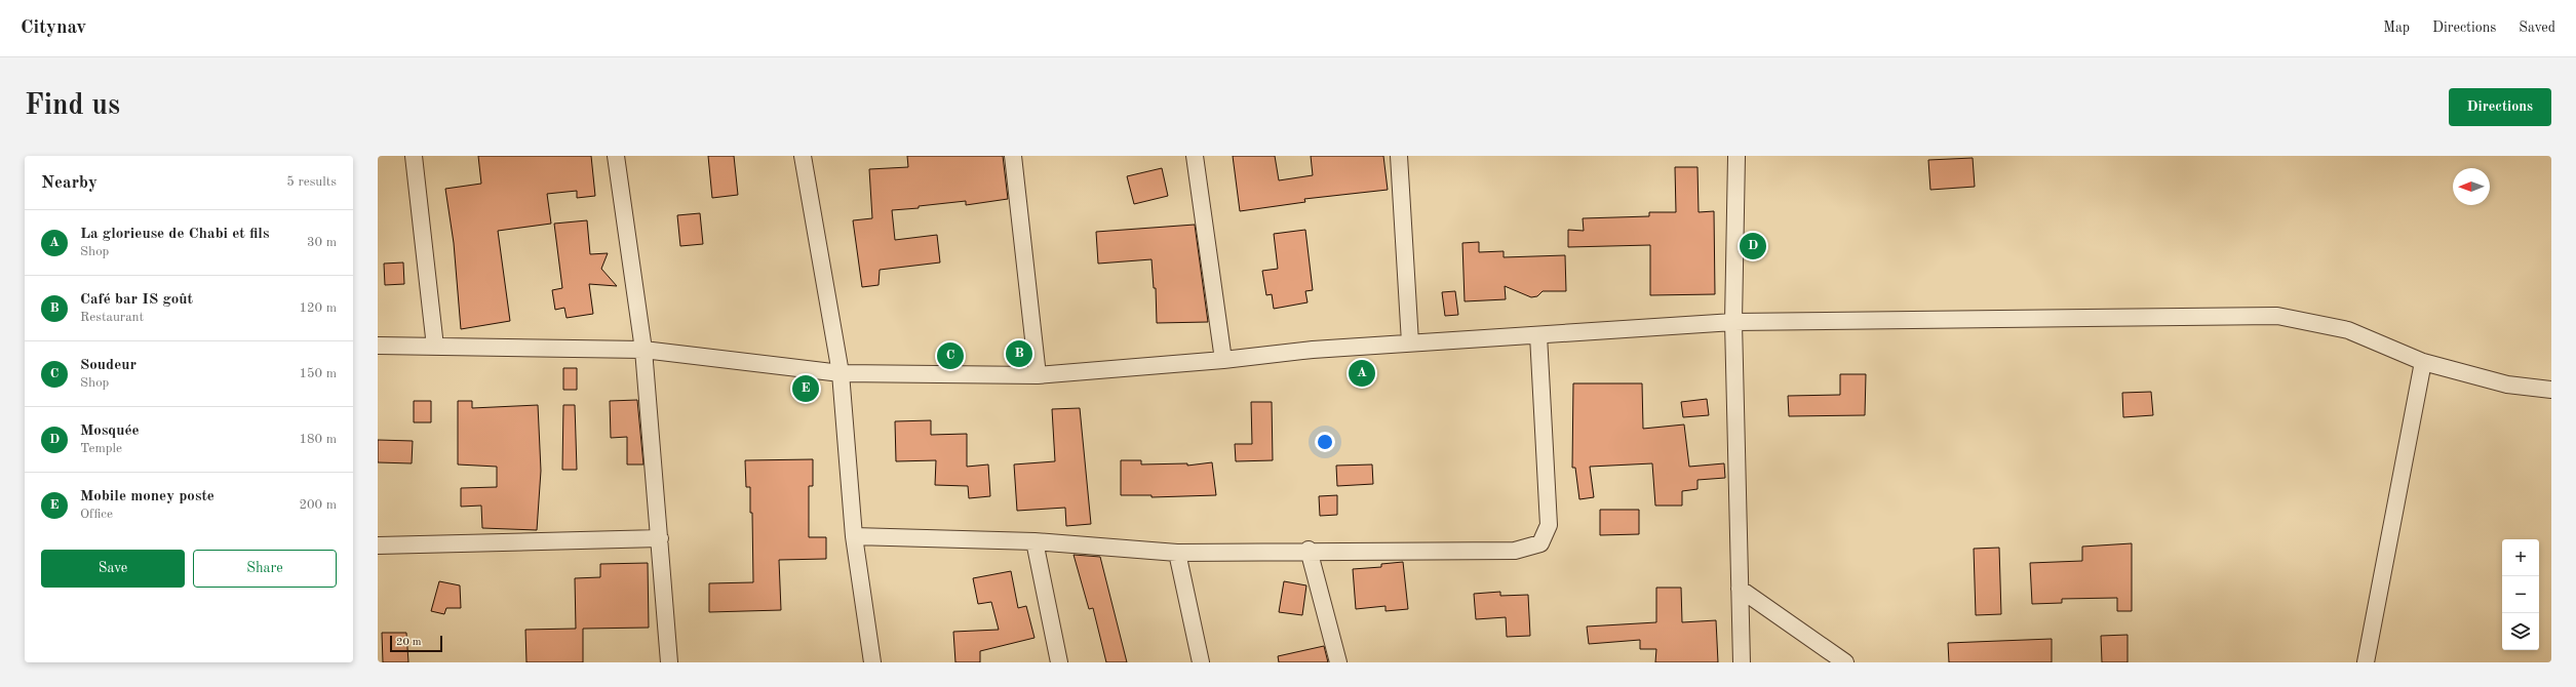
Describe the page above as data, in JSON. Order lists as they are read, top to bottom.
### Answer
{
  "scale_bar": "20 m",
  "north": "left",
  "page": {
    "header": "Citynav",
    "nav": ["Map", "Directions", "Saved"],
    "buttons": [
      "Directions",
      ["Save", "Share"]
    ],
    "title": "Find us",
    "heading": ["Nearby", "5 results"],
    "list": [
      {
        "mark": "A",
        "name": "La glorieuse de Chabi et fils",
        "note": "Shop",
        "value": "30 m"
      },
      {
        "mark": "B",
        "name": "Café bar IS goût",
        "note": "Restaurant",
        "value": "120 m"
      },
      {
        "mark": "C",
        "name": "Soudeur",
        "note": "Shop",
        "value": "150 m"
      },
      {
        "mark": "D",
        "name": "Mosquée",
        "note": "Temple",
        "value": "180 m"
      },
      {
        "mark": "E",
        "name": "Mobile money poste",
        "note": "Office",
        "value": "200 m"
      }
    ],
    "pins": [
      "D",
      "B",
      "C",
      "A",
      "E"
    ],
    "map_buttons": ["+", "−"],
    "scale": "20 m"
  }
}
